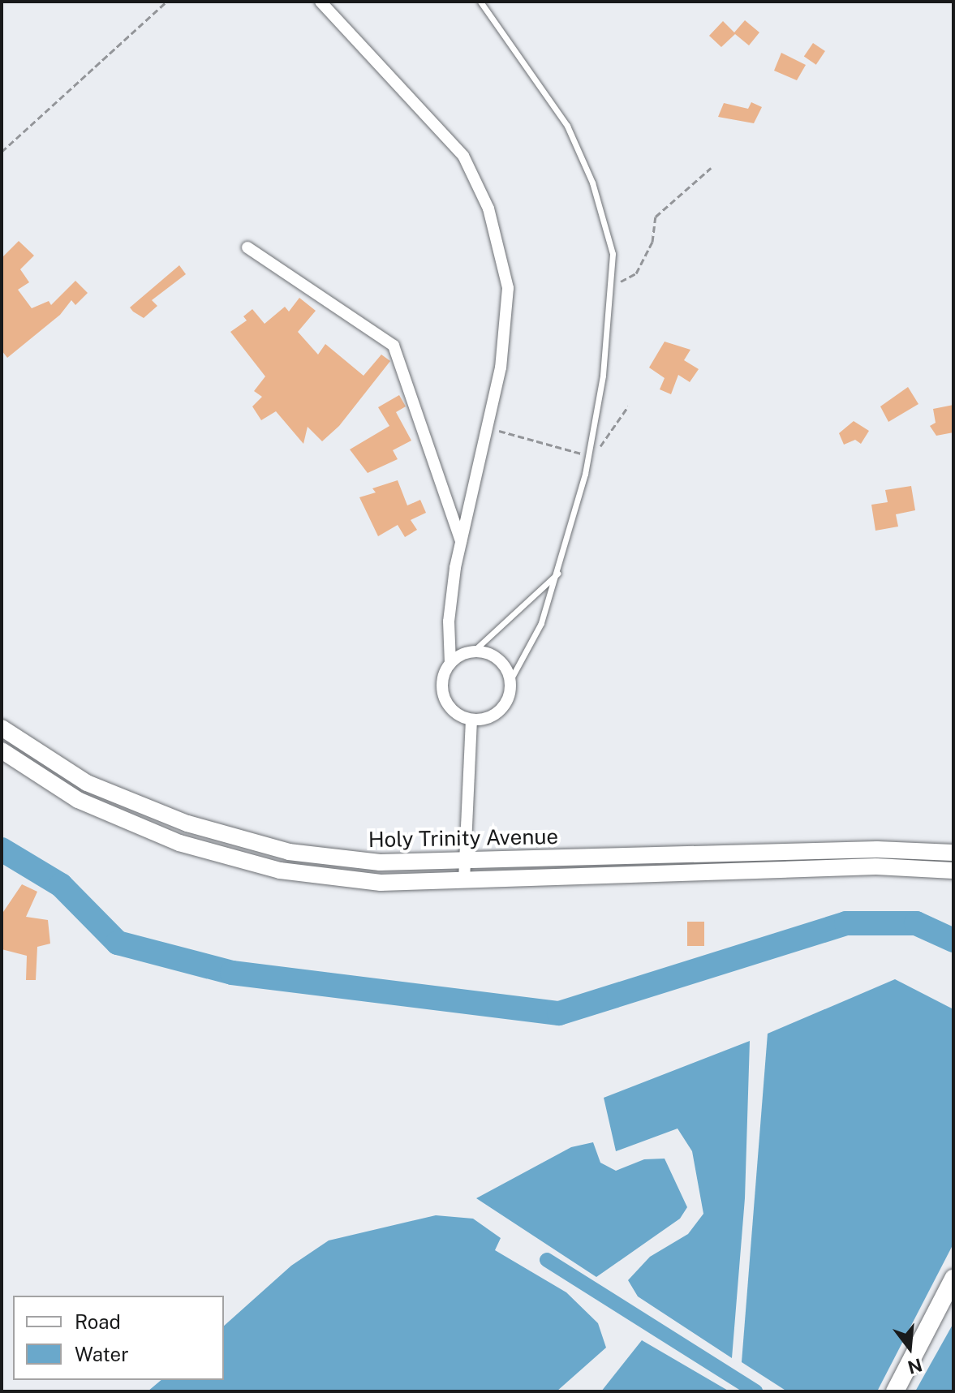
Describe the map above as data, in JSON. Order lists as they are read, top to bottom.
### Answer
{
  "streets": {
    "main road": ["Holy Trinity Avenue"]
  },
  "legend": ["Road", "Water"],
  "north": "bottom"
}
